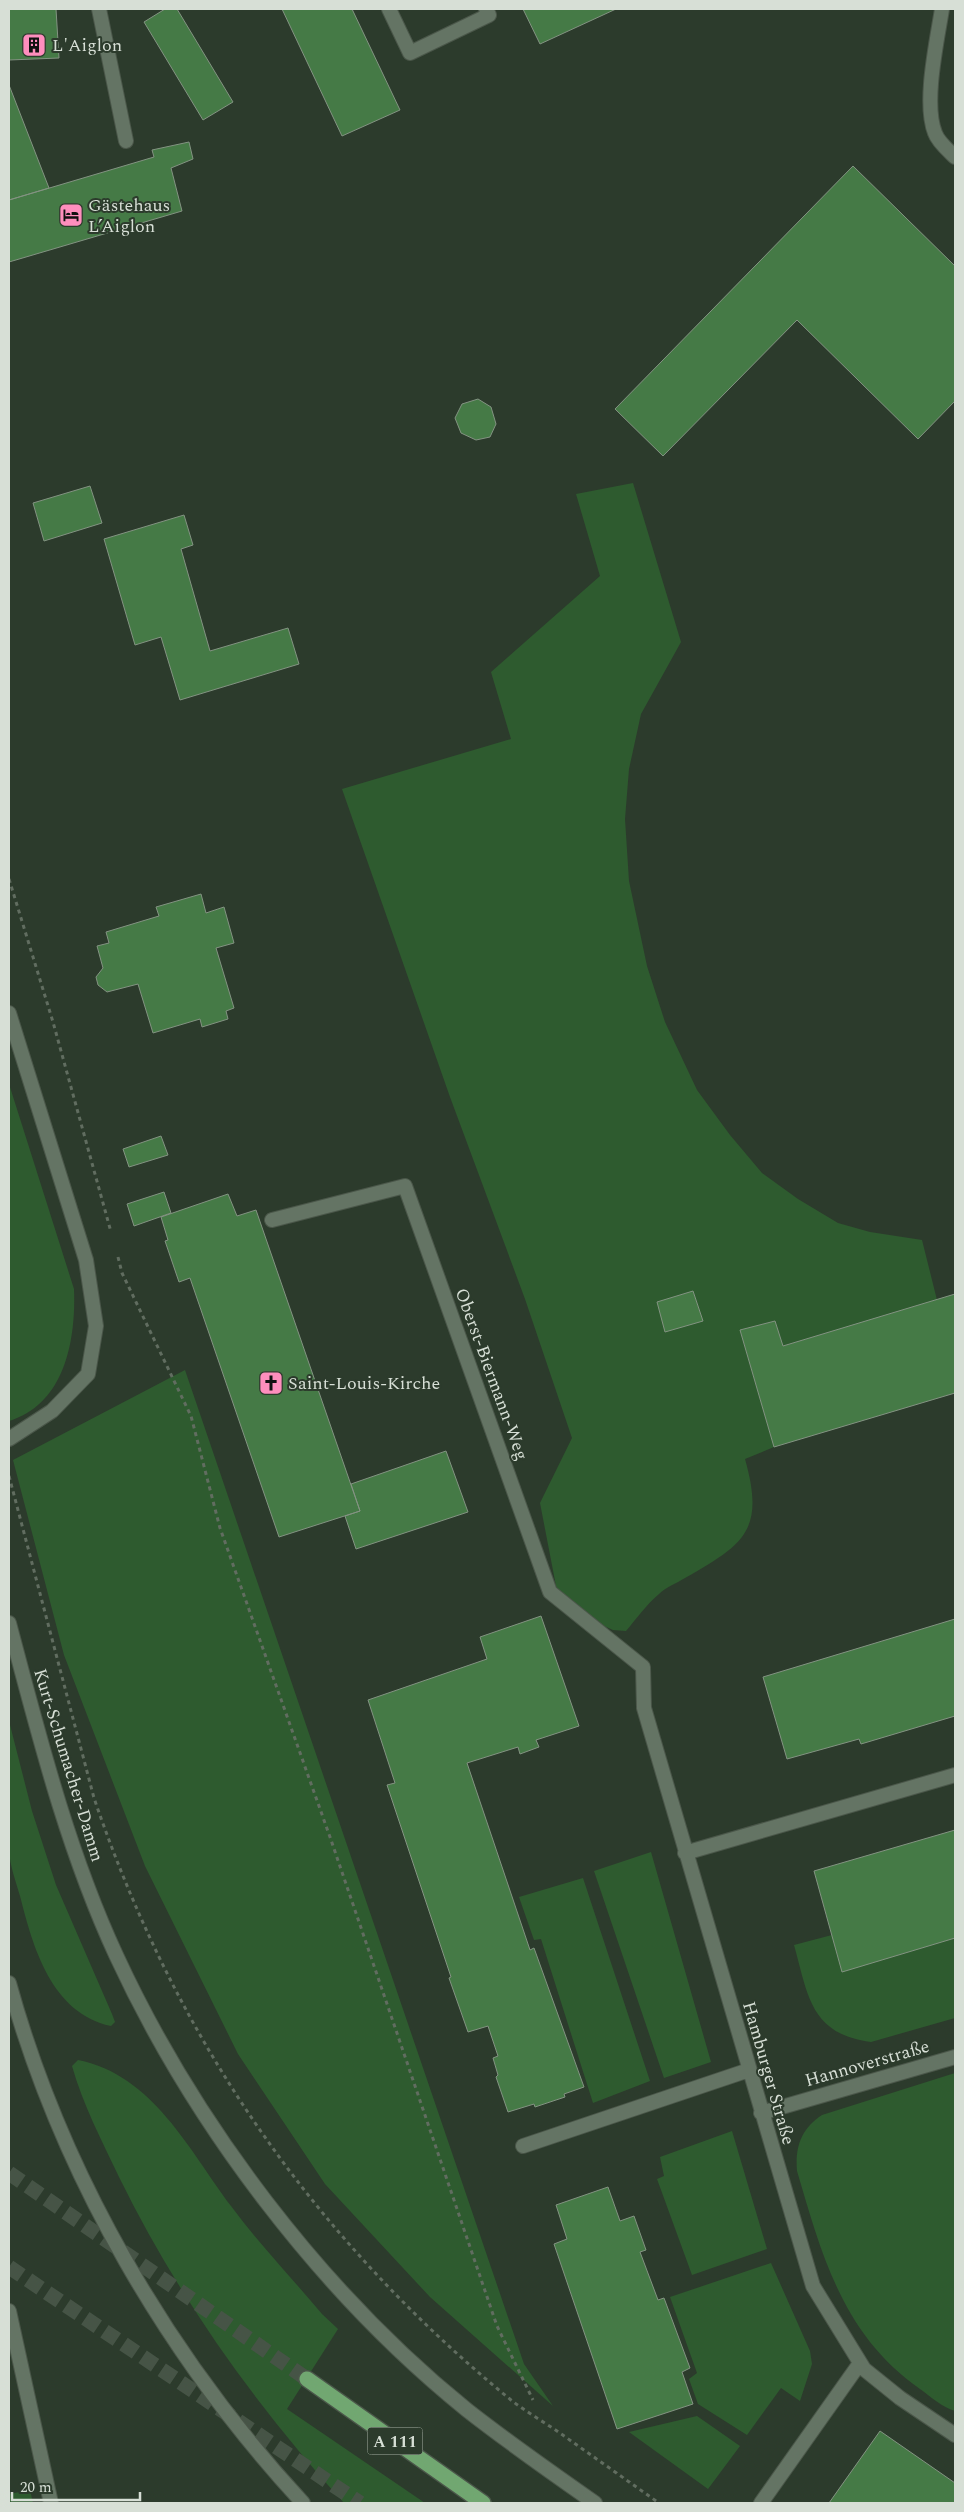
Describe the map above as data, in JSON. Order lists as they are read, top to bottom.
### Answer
{
  "streets": {
    "highway": ["A 111"],
    "main road": [
      "Oberst-Biermann-Weg",
      "Kurt-Schumacher-Damm",
      "Hannoverstraße",
      "Hamburger Straße"
    ]
  },
  "crossings": [
    ["Oberst-Biermann-Weg", "Hamburger Straße"],
    ["Hannoverstraße", "Hamburger Straße"]
  ],
  "places": {
    "building": ["L'Aiglon"],
    "hotel": ["Gästehaus L’Aiglon"],
    "church": ["Saint-Louis-Kirche"]
  },
  "scale_bar": "20 m"
}
